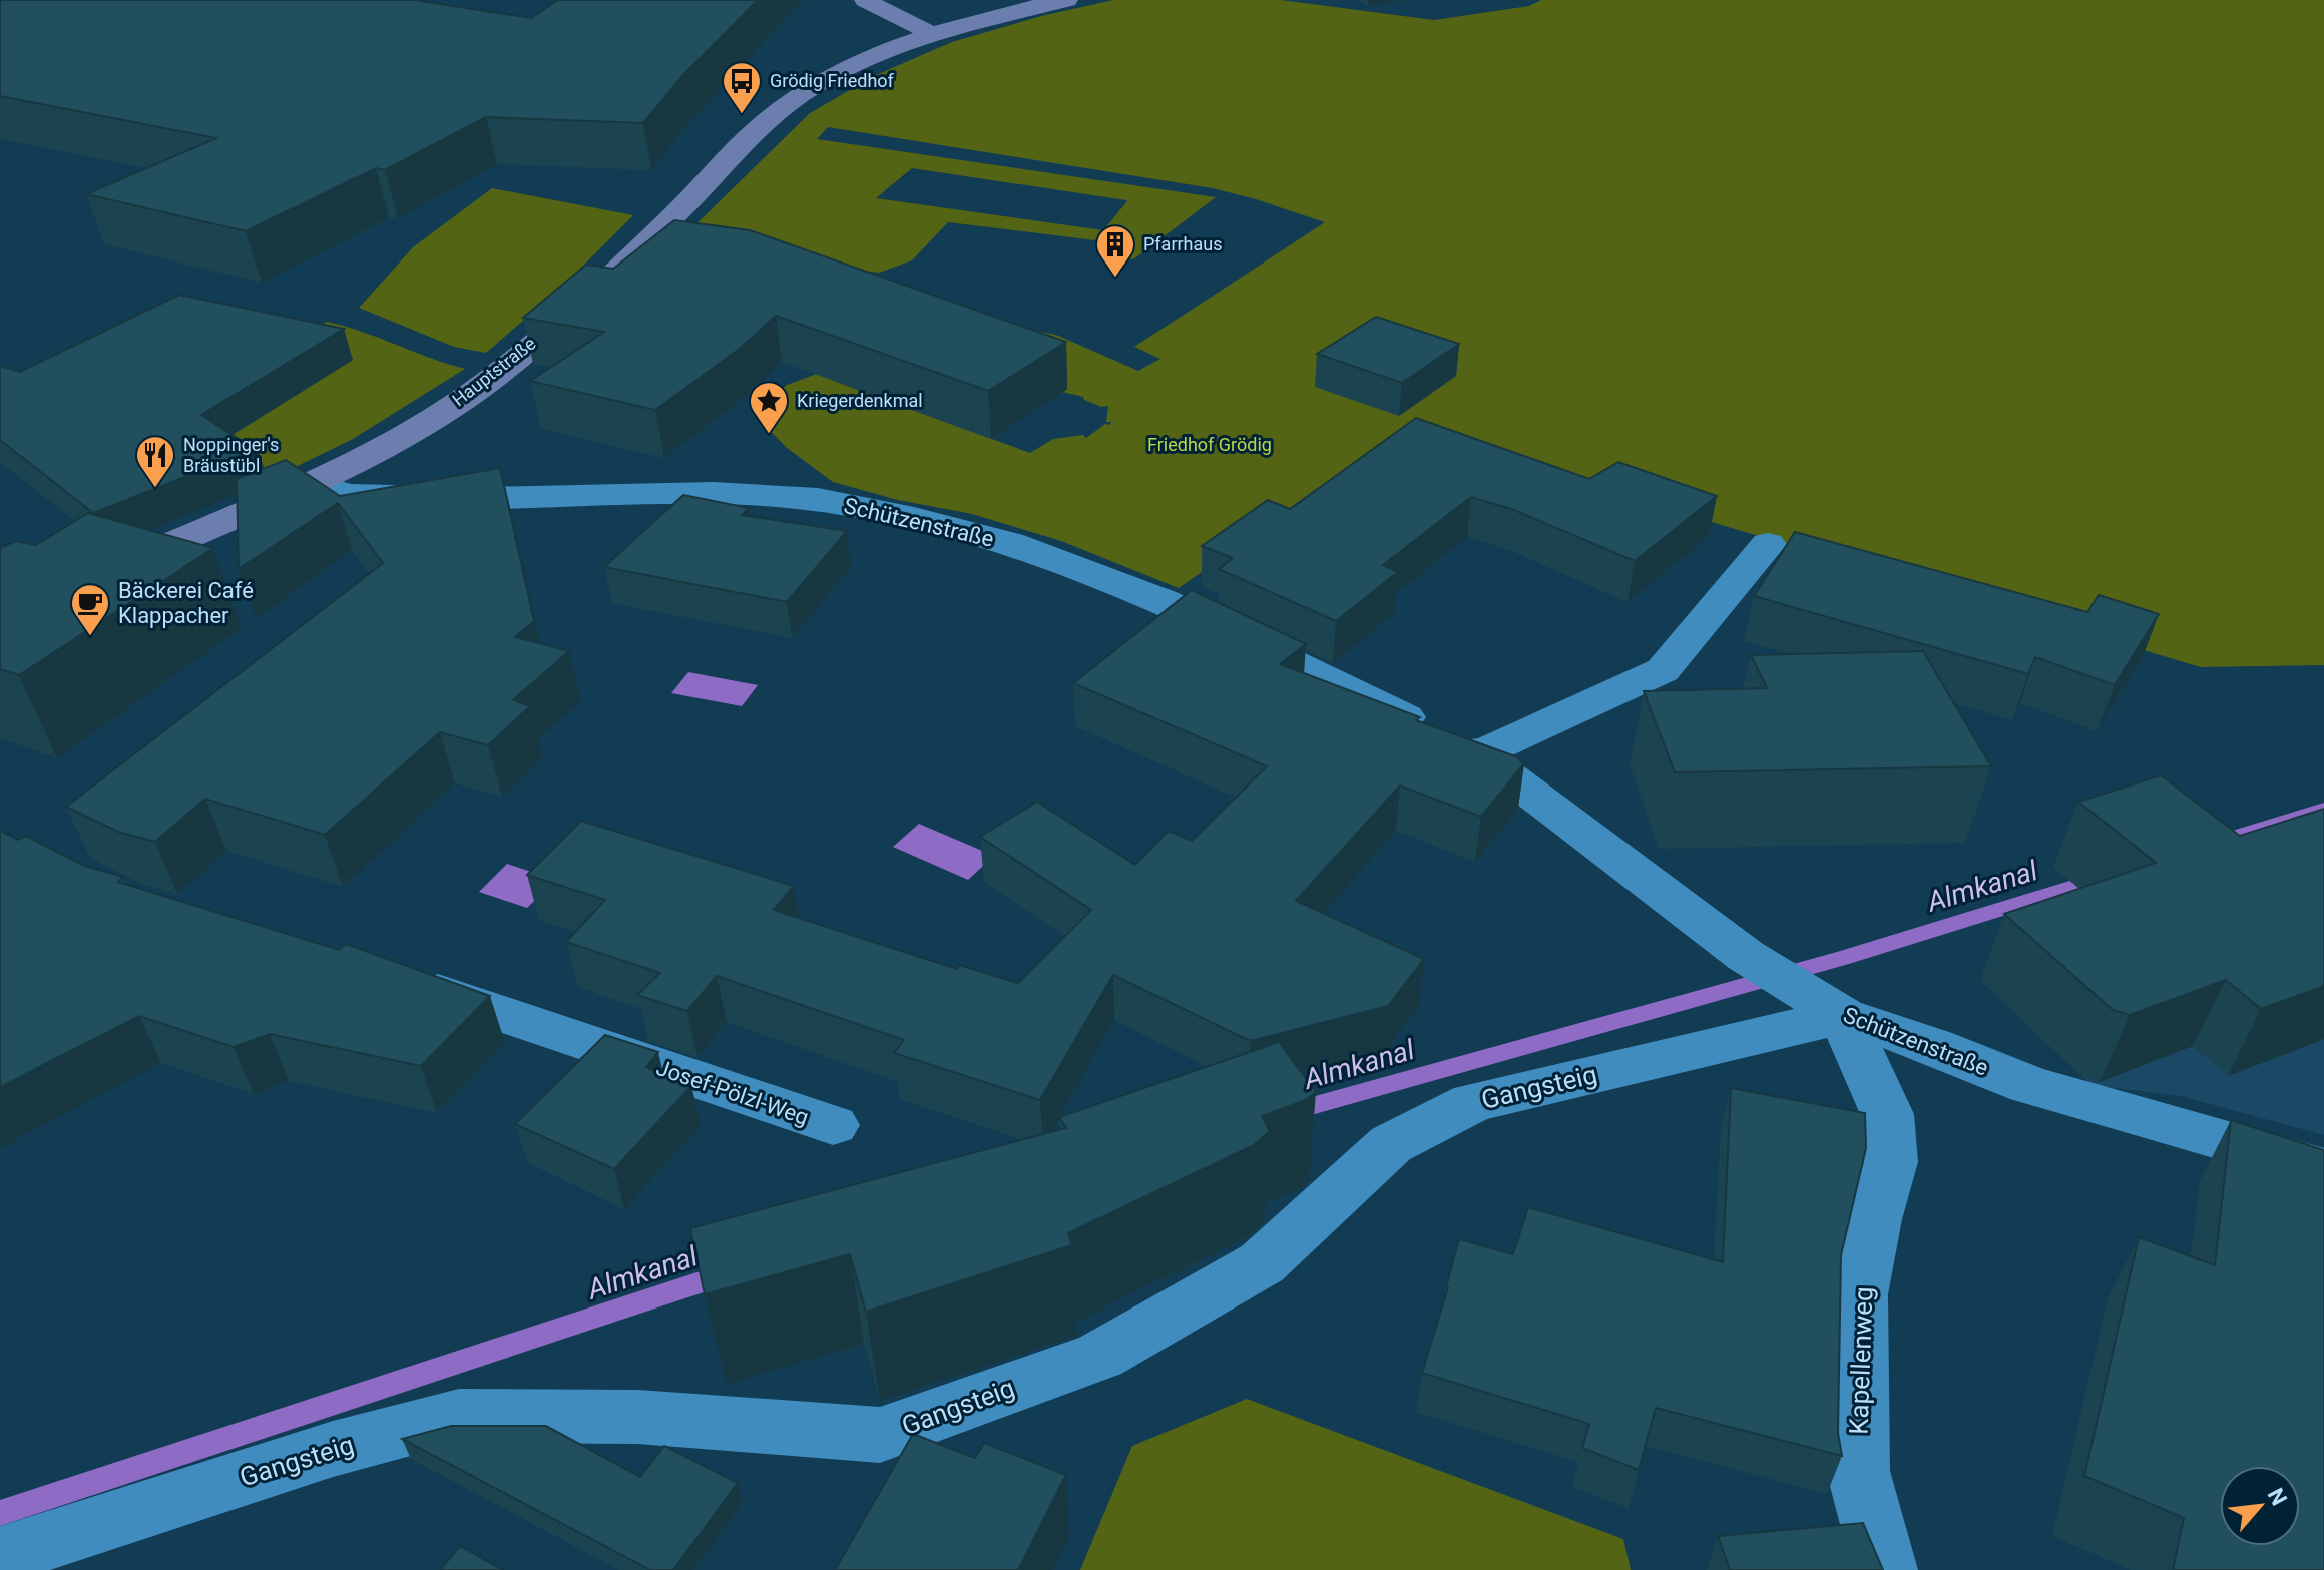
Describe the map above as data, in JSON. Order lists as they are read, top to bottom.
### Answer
{
  "streets": {
    "main road": ["Hauptstraße"],
    "street": [
      "Schützenstraße",
      "Gangsteig",
      "Josef-Pölzl-Weg",
      "Kapellenweg"
    ]
  },
  "crossings": [
    ["Hauptstraße", "Schützenstraße"],
    ["Schützenstraße", "Gangsteig"],
    ["Schützenstraße", "Kapellenweg"],
    ["Gangsteig", "Kapellenweg"]
  ],
  "water": ["Almkanal"],
  "parks": ["Friedhof Grödig"],
  "places": {
    "bus stop": ["Grödig Friedhof"],
    "building": ["Pfarrhaus"],
    "place": ["Kriegerdenkmal"],
    "restaurant": ["Noppinger's Bräustübl"],
    "cafe": ["Bäckerei Café Klappacher"]
  },
  "north": "top right"
}
